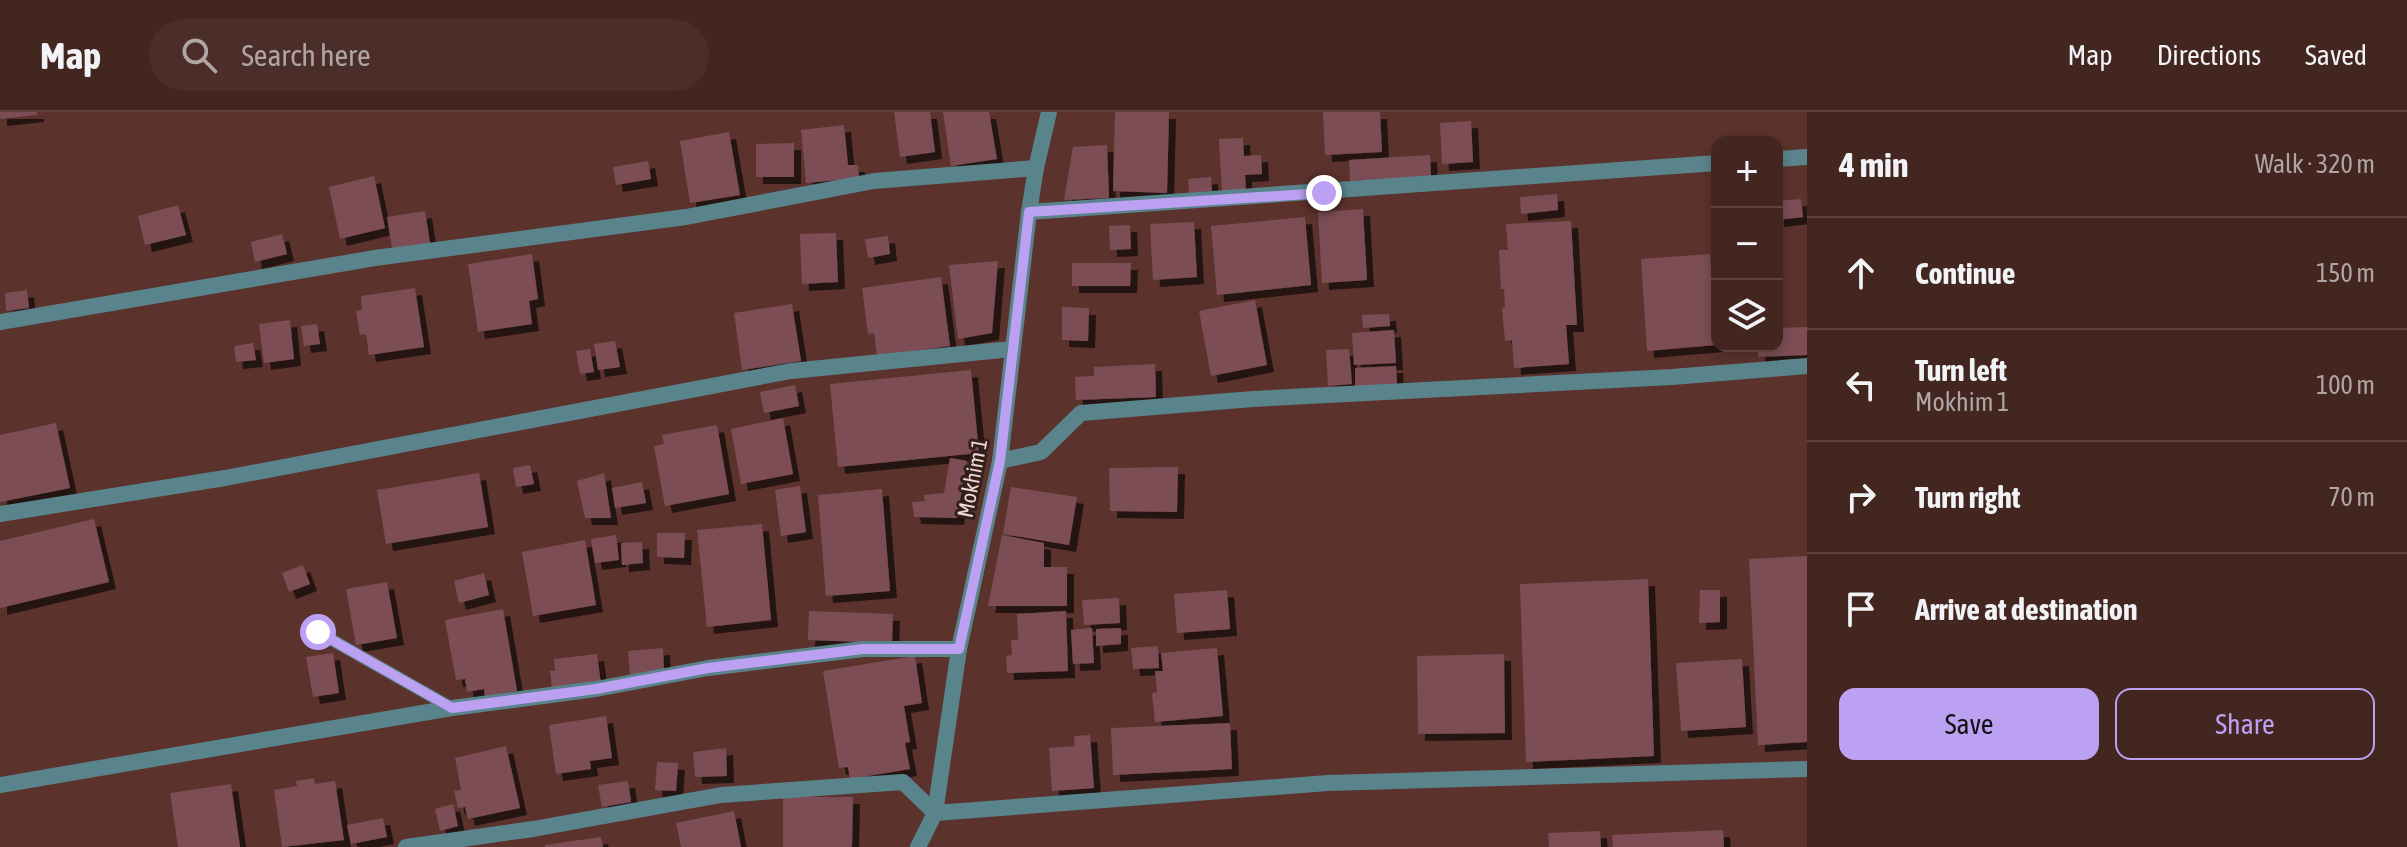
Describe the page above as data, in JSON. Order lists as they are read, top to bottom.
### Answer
{
  "streets": {
    "street": ["Mokhim 1"]
  },
  "page": {
    "header": "Map",
    "search": "Search here",
    "nav": ["Map", "Directions", "Saved"],
    "heading": ["4 min", "Walk · 320 m"],
    "map_buttons": ["+", "−"],
    "list": [
      ["Continue", "150 m"],
      ["Turn left", "Mokhim 1", "100 m"],
      ["Turn right", "70 m"],
      "Arrive at destination"
    ],
    "buttons": ["Save", "Share"]
  }
}
